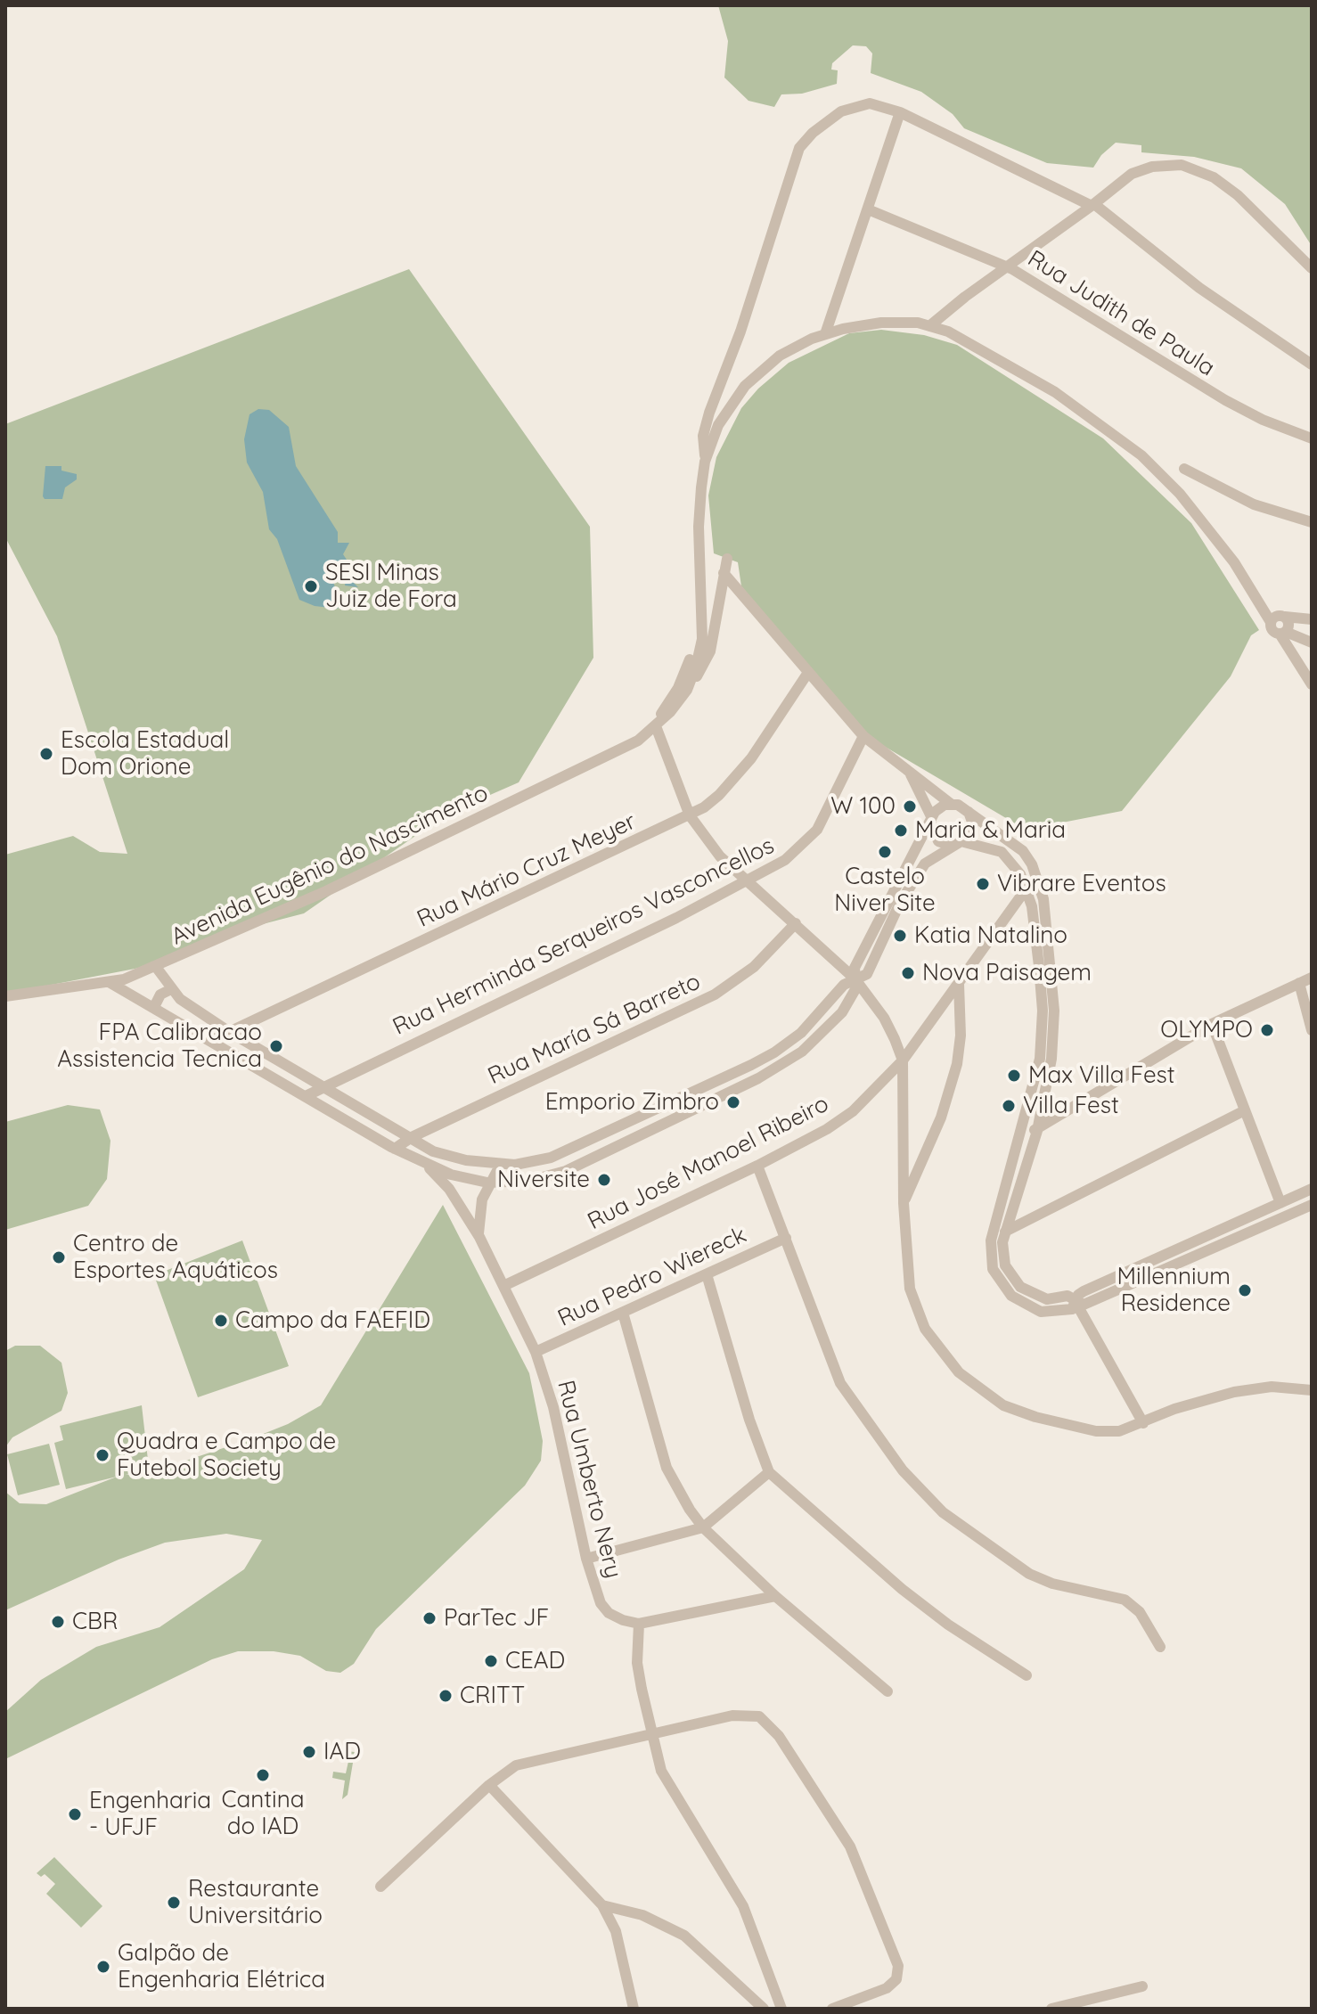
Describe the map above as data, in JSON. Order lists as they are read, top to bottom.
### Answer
{
  "streets": {
    "street": [
      "Rua Judith de Paula",
      "Avenida Eugênio do Nascimento",
      "Rua Mário Cruz Meyer",
      "Rua Herminda Serqueiros Vasconcellos",
      "Rua María Sá Barreto",
      "Rua José Manoel Ribeiro",
      "Rua Pedro Wiereck",
      "Rua Umberto Nery"
    ]
  },
  "crossings": [
    ["Rua José Manoel Ribeiro", "Rua Umberto Nery"],
    ["Rua Pedro Wiereck", "Rua Umberto Nery"]
  ],
  "places": [
    "SESI Minas Juiz de Fora",
    "Escola Estadual Dom Orione",
    "W 100",
    "Maria & Maria",
    "Castelo Niver Site",
    "Vibrare Eventos",
    "Katia Natalino",
    "Nova Paisagem",
    "OLYMPO",
    "FPA Calibracao Assistencia Tecnica",
    "Max Villa Fest",
    "Emporio Zimbro",
    "Villa Fest",
    "Niversite",
    "Centro de Esportes Aquáticos",
    "Millennium Residence",
    "Campo da FAEFID",
    "Quadra e Campo de Futebol Society",
    "ParTec JF",
    "CBR",
    "CEAD",
    "CRITT",
    "IAD",
    "Cantina do IAD",
    "Engenharia - UFJF",
    "Restaurante Universitário",
    "Galpão de Engenharia Elétrica"
  ]
}
